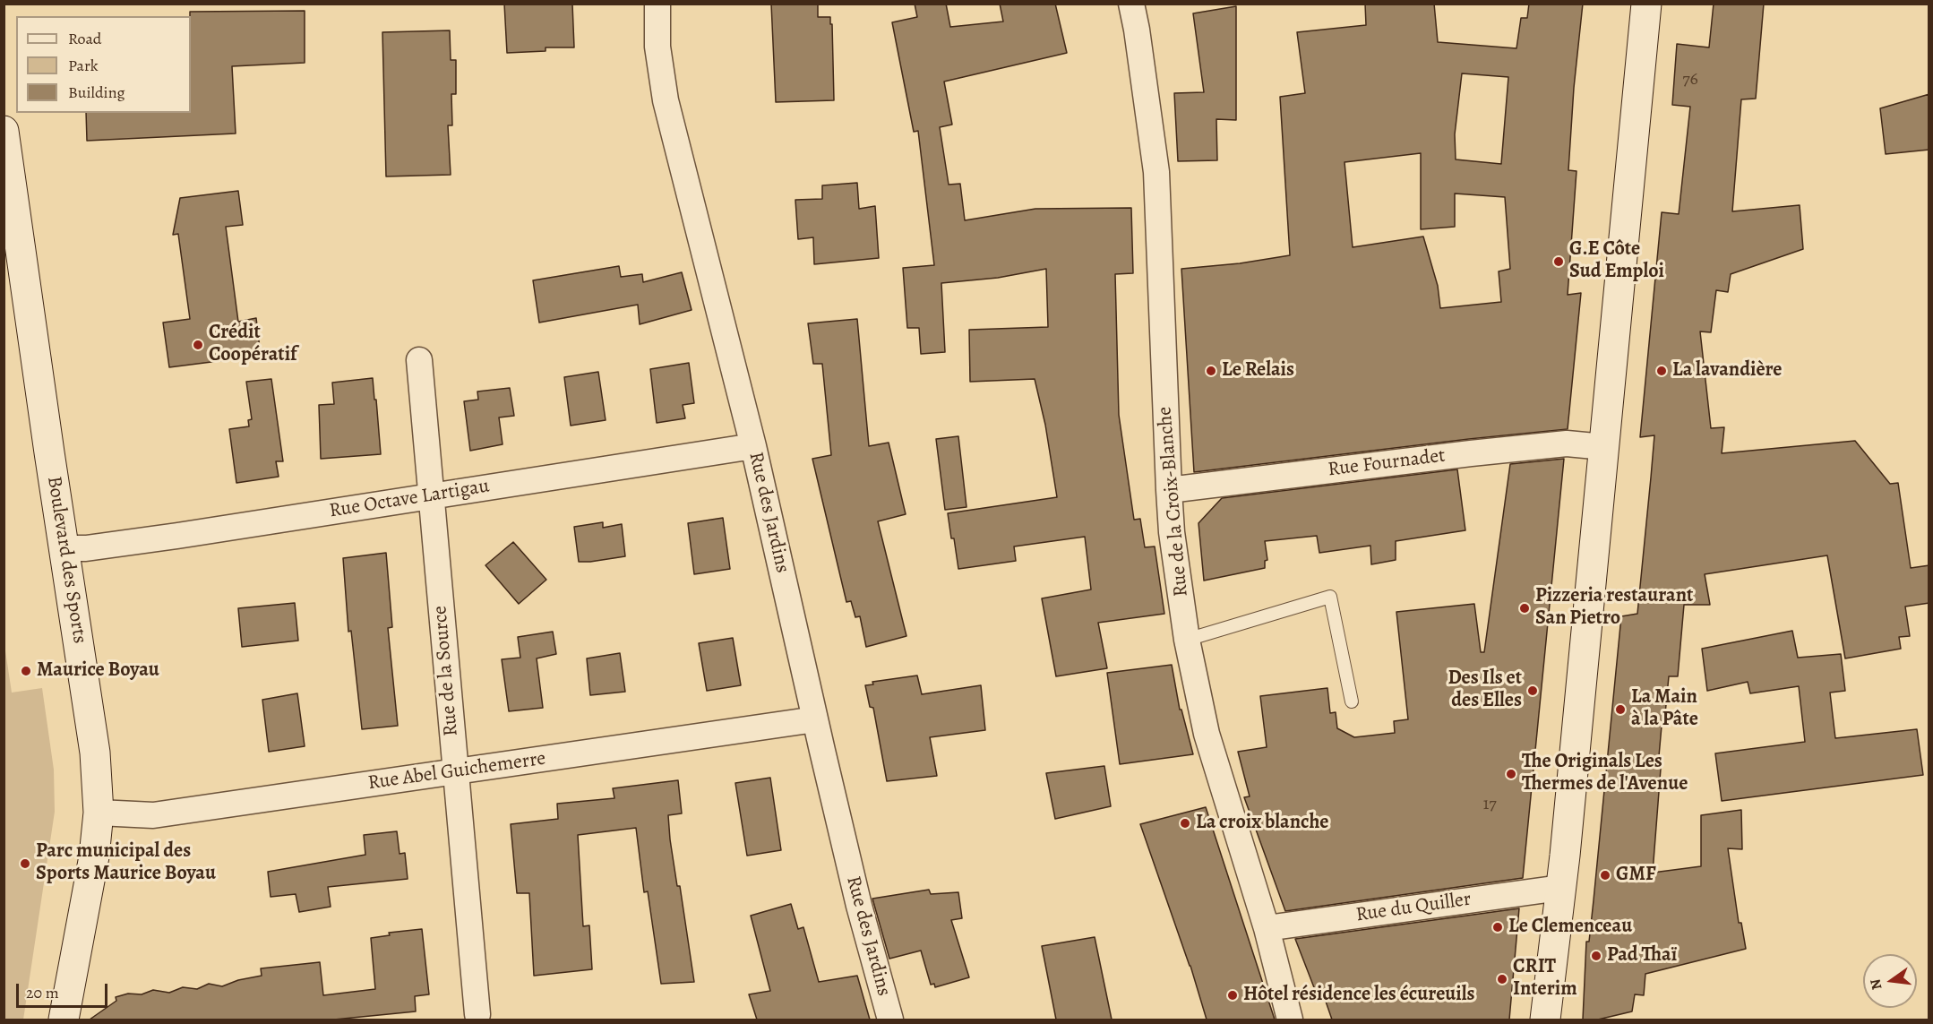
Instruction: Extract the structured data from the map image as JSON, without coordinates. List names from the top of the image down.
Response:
{
  "streets": {
    "main road": ["Boulevard des Sports"],
    "street": [
      "Rue Fournadet",
      "Rue Octave Lartigau",
      "Rue de la Croix-Blanche",
      "Rue des Jardins",
      "Rue de la Source",
      "Rue Abel Guichemerre",
      "Rue du Quiller"
    ]
  },
  "crossings": [
    ["Rue Fournadet", "Rue de la Croix-Blanche"],
    ["Rue Octave Lartigau", "Rue des Jardins"],
    ["Rue Octave Lartigau", "Boulevard des Sports"],
    ["Rue Octave Lartigau", "Rue de la Source"],
    ["Rue de la Croix-Blanche", "Rue du Quiller"],
    ["Rue des Jardins", "Rue Abel Guichemerre"],
    ["Boulevard des Sports", "Rue Abel Guichemerre"],
    ["Rue de la Source", "Rue Abel Guichemerre"]
  ],
  "places": [
    "G.E Côte Sud Emploi",
    "Crédit Coopératif",
    "Le Relais",
    "La lavandière",
    "Pizzeria restaurant San Pietro",
    "Maurice Boyau",
    "Des Ils et des Elles",
    "La Main à la Pâte",
    "The Originals Les Thermes de l'Avenue",
    "La croix blanche",
    "Parc municipal des Sports Maurice Boyau",
    "GMF",
    "Le Clemenceau",
    "Pad Thaï",
    "CRIT Interim",
    "Hôtel résidence les écureuils"
  ],
  "house_numbers": ["76", "17"],
  "legend": ["Road", "Park", "Building"],
  "scale_bar": "20 m",
  "north": "left"
}
